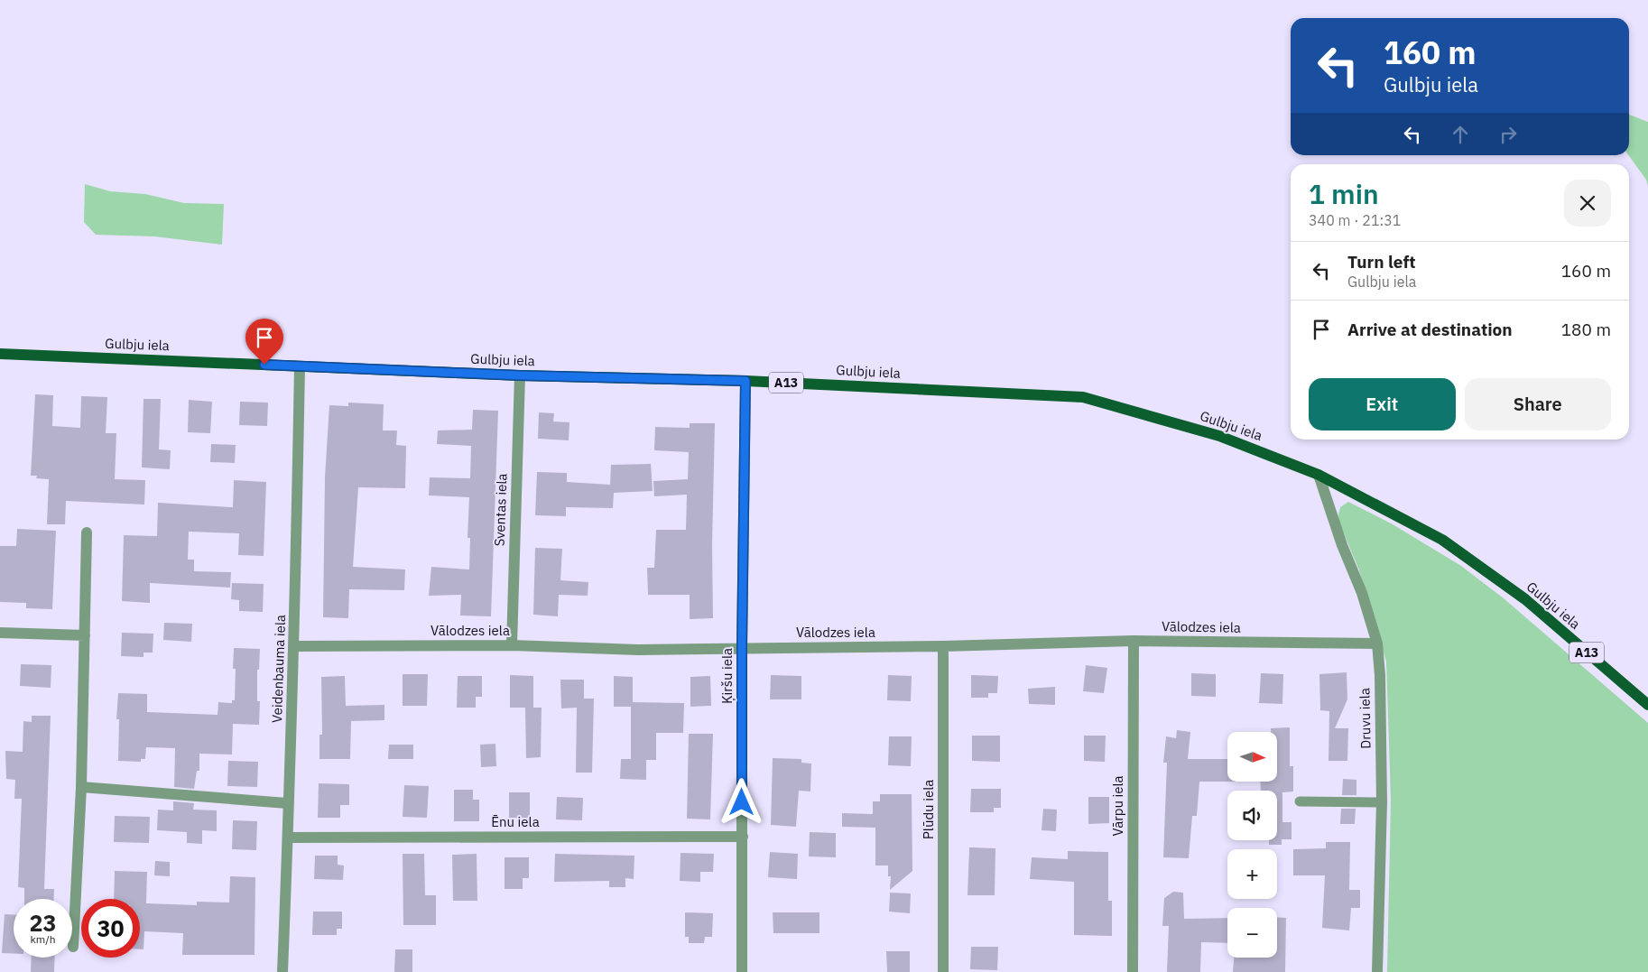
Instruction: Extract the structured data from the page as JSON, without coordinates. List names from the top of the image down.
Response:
{
  "streets": {
    "main road": ["Gulbju iela", "A13"],
    "street": [
      "Sventas iela",
      "Vālodzes iela",
      "Veidenbauma iela",
      "Ķiršu iela",
      "Druvu iela",
      "Vārpu iela",
      "Plūdu iela",
      "Ēnu iela"
    ]
  },
  "crossings": [
    ["Gulbju iela", "Sventas iela"],
    ["Gulbju iela", "Veidenbauma iela"],
    ["Gulbju iela", "Ķiršu iela"],
    ["Gulbju iela", "Druvu iela"],
    ["Sventas iela", "Vālodzes iela"],
    ["Vālodzes iela", "Veidenbauma iela"],
    ["Vālodzes iela", "Ķiršu iela"],
    ["Vālodzes iela", "Druvu iela"],
    ["Vālodzes iela", "Vārpu iela"],
    ["Vālodzes iela", "Plūdu iela"],
    ["Veidenbauma iela", "Ēnu iela"],
    ["Ķiršu iela", "Ēnu iela"]
  ],
  "north": "right",
  "page": {
    "turn": ["160 m", "Gulbju iela"],
    "heading": ["1 min", "340 m · 21:31"],
    "list": [
      {
        "name": "Turn left",
        "note": "Gulbju iela",
        "value": "160 m"
      },
      {
        "name": "Arrive at destination",
        "value": "180 m"
      }
    ],
    "buttons": ["Exit", "Share"],
    "map_buttons": ["+", "−"],
    "speed": "23 km/h",
    "limit": "30"
  }
}
